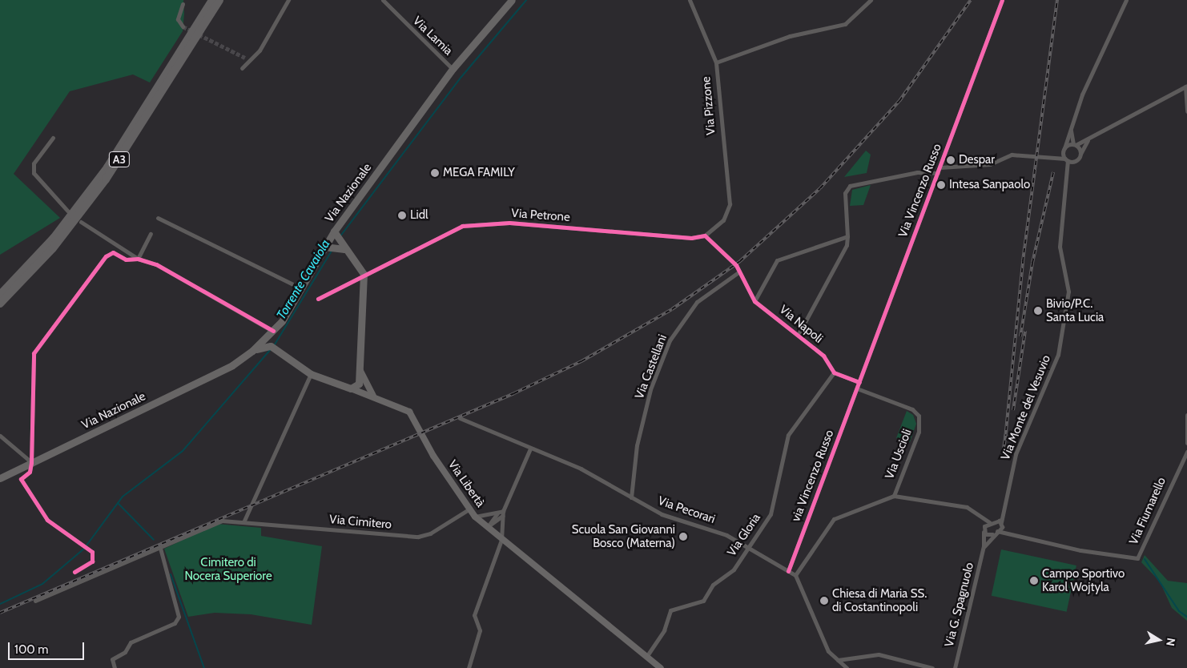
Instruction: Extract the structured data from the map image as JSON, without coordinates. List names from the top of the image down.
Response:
{
  "streets": {
    "highway": ["A3"],
    "main road": ["Via Nazionale", "Via Libertà"],
    "street": [
      "Via Lamia",
      "Via Pizzone",
      "Via Vincenzo Russo",
      "Via Petrone",
      "Via Napoli",
      "Via Castellani",
      "Via Monte del Vesuvio",
      "Via Uscioli",
      "via Vincenzo Russo",
      "Via Pecorari",
      "Via Fiumarello",
      "Via Cimitero",
      "Via Gloria",
      "Via G. Spagnuolo"
    ]
  },
  "crossings": [
    ["Via Lamia", "Via Nazionale"],
    ["Via Pizzone", "Via Petrone"],
    ["Via Vincenzo Russo", "Via Uscioli"],
    ["Via Vincenzo Russo", "via Vincenzo Russo"],
    ["Via Napoli", "Via Castellani"],
    ["Via Napoli", "Via Gloria"],
    ["Via Castellani", "Via Pecorari"],
    ["Via Uscioli", "via Vincenzo Russo"],
    ["Via Uscioli", "Via Pecorari"],
    ["via Vincenzo Russo", "Via Pecorari"],
    ["Via Libertà", "Via Cimitero"],
    ["Via Libertà", "Via Gloria"],
    ["Via Pecorari", "Via Gloria"]
  ],
  "water": ["Torrente Cavaiola"],
  "parks": ["Cimitero di Nocera Superiore"],
  "places": [
    "Despar",
    "MEGA FAMILY",
    "Intesa Sanpaolo",
    "Lidl",
    "Bivio/P.C. Santa Lucia",
    "Scuola San Giovanni Bosco (Materna)",
    "Campo Sportivo Karol Wojtyla",
    "Chiesa di Maria SS. di Costantinopoli"
  ],
  "scale_bar": "100 m",
  "north": "right"
}
